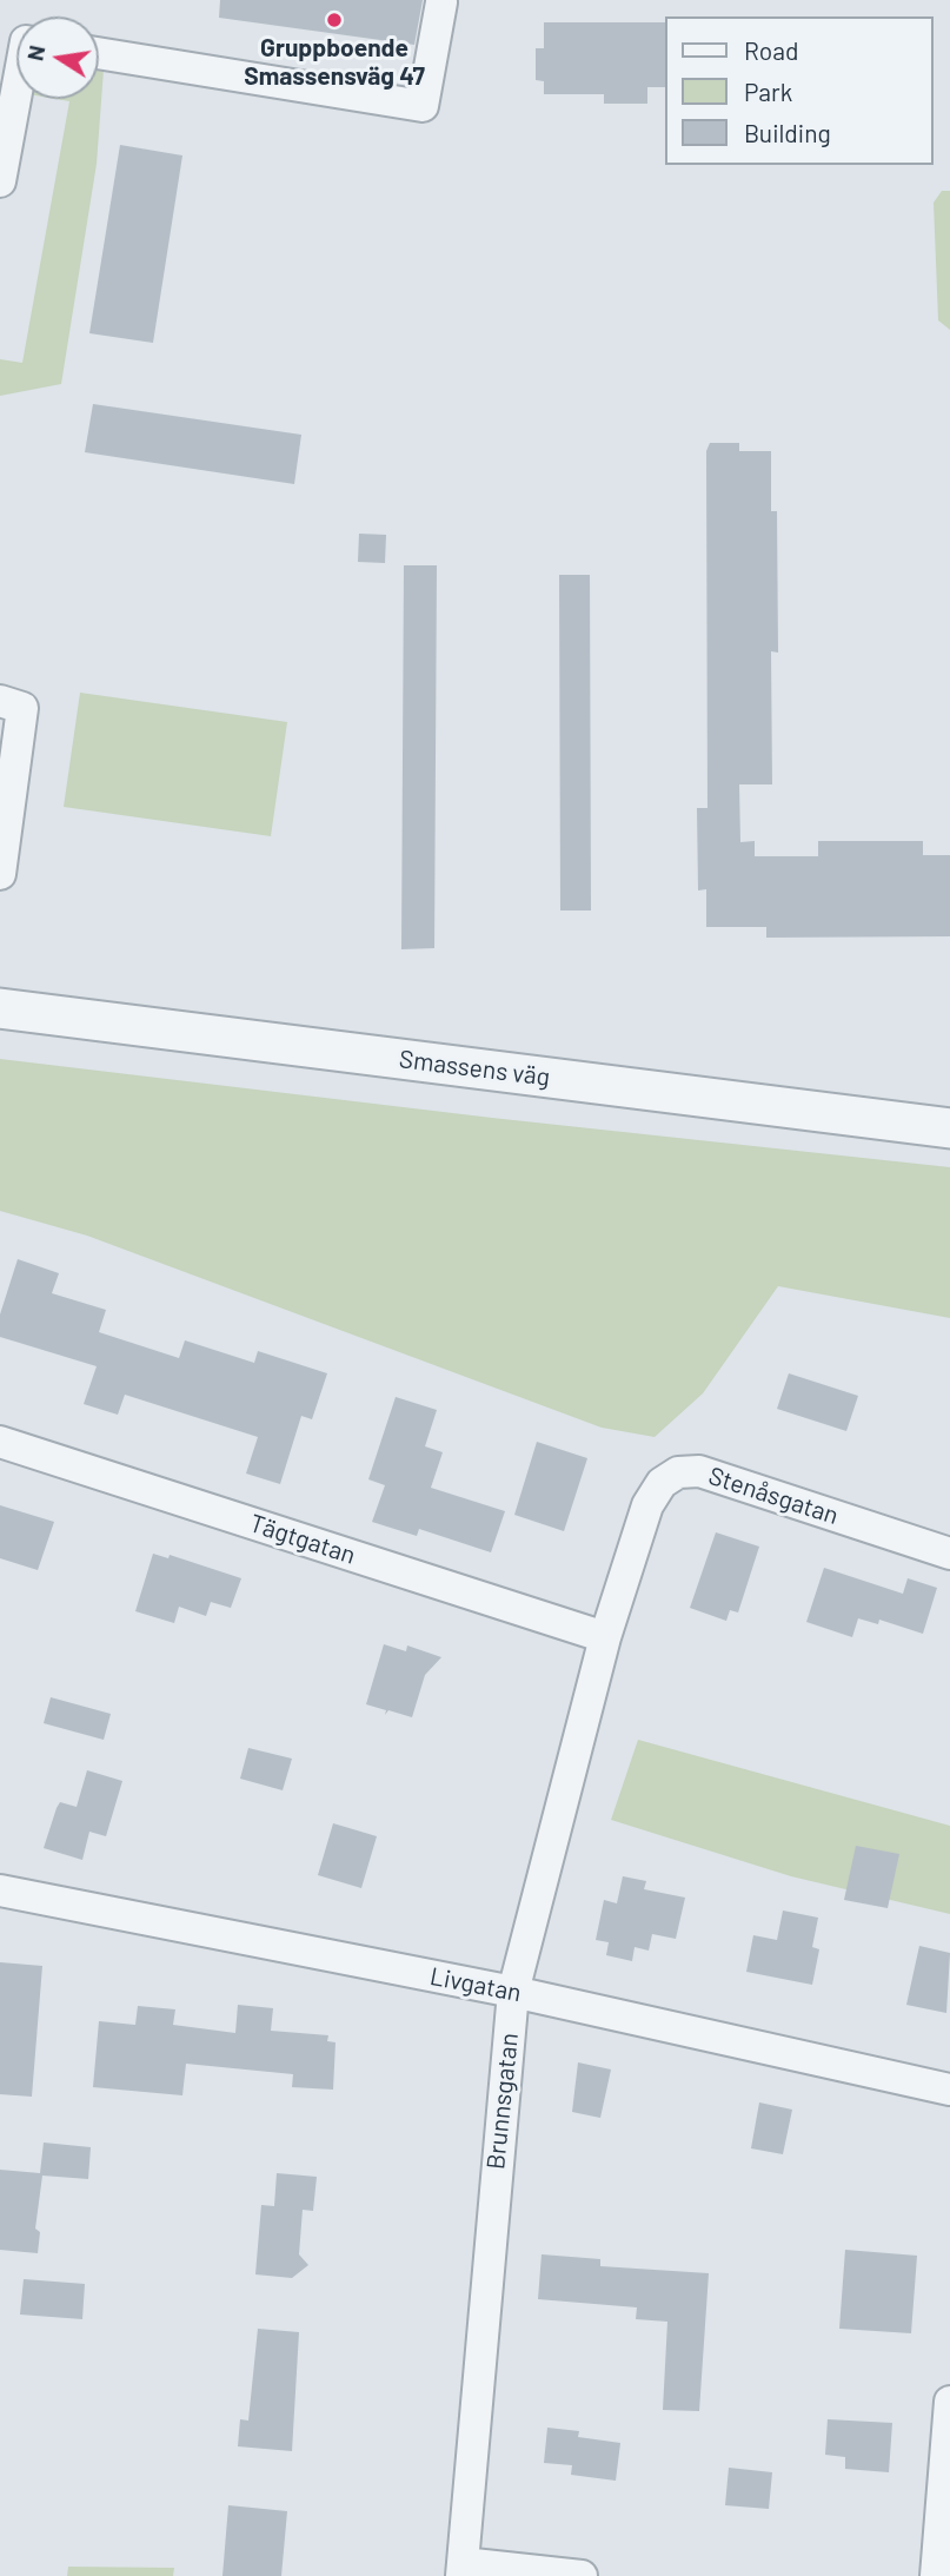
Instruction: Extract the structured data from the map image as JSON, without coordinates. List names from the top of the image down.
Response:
{
  "streets": {
    "street": [
      "Smassens väg",
      "Stenåsgatan",
      "Tägtgatan",
      "Livgatan",
      "Brunnsgatan"
    ]
  },
  "crossings": [
    ["Stenåsgatan", "Tägtgatan"],
    ["Stenåsgatan", "Brunnsgatan"],
    ["Tägtgatan", "Brunnsgatan"],
    ["Livgatan", "Brunnsgatan"]
  ],
  "places": ["Gruppboende Smassensväg 47"],
  "legend": ["Road", "Park", "Building"],
  "north": "left"
}
